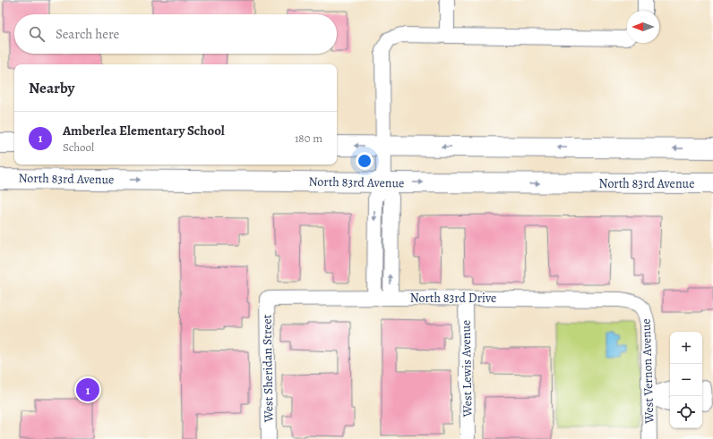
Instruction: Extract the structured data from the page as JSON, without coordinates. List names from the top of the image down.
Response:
{
  "streets": {
    "main road": ["North 83rd Avenue"],
    "street": [
      "North 83rd Drive",
      "West Sheridan Street",
      "West Lewis Avenue",
      "West Vernon Avenue"
    ]
  },
  "crossings": [
    ["North 83rd Drive", "West Sheridan Street"],
    ["North 83rd Drive", "West Lewis Avenue"],
    ["North 83rd Drive", "West Vernon Avenue"]
  ],
  "north": "left",
  "page": {
    "search": "Search here",
    "heading": "Nearby",
    "list": [
      {
        "mark": "1",
        "name": "Amberlea Elementary School",
        "note": "School",
        "value": "180 m"
      }
    ],
    "map_buttons": ["+", "−"],
    "pins": "1"
  }
}
